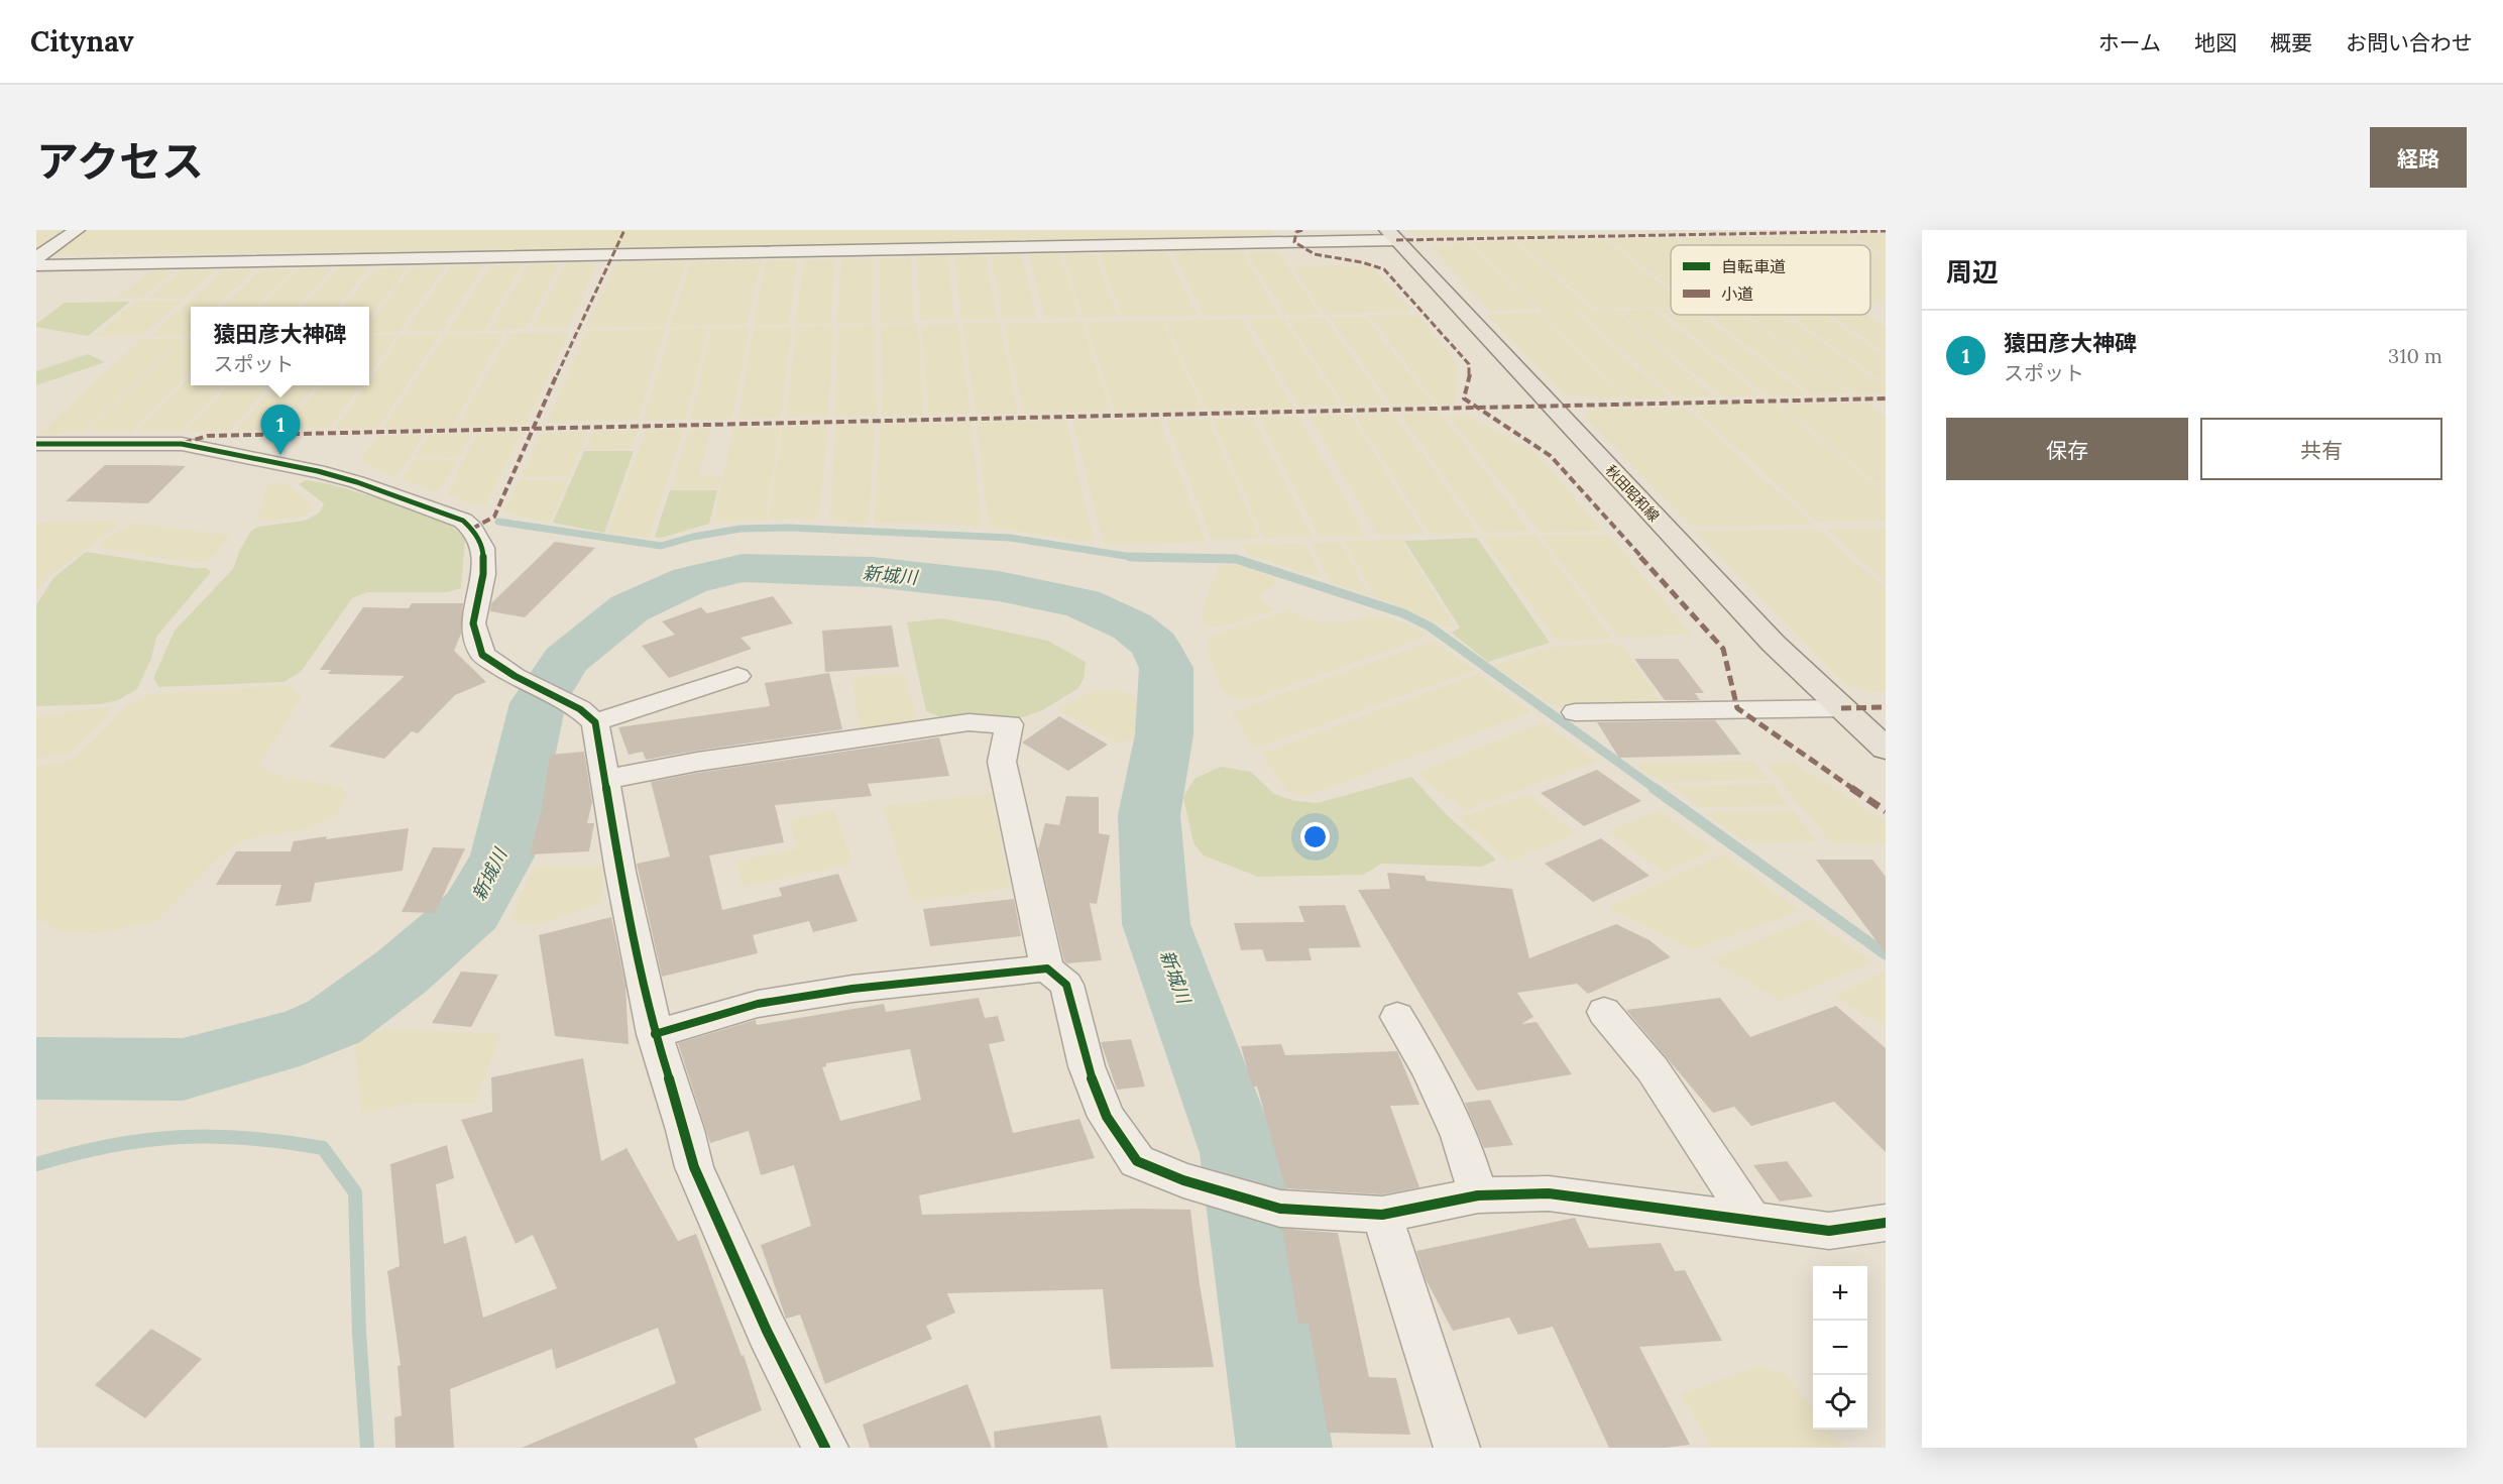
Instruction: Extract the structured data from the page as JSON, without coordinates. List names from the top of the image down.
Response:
{
  "streets": {
    "main road": ["秋田昭和線"]
  },
  "water": ["新城川"],
  "legend": ["自転車道", "小道"],
  "page": {
    "header": "Citynav",
    "nav": [
      "ホーム",
      "地図",
      "概要",
      "お問い合わせ"
    ],
    "title": "アクセス",
    "buttons": [
      "経路",
      ["保存", "共有"]
    ],
    "heading": "周辺",
    "popup": ["猿田彦大神碑", "スポット"],
    "list": [
      {
        "mark": "1",
        "name": "猿田彦大神碑",
        "note": "スポット",
        "value": "310 m"
      }
    ],
    "pins": "1",
    "map_buttons": ["+", "−"]
  }
}
